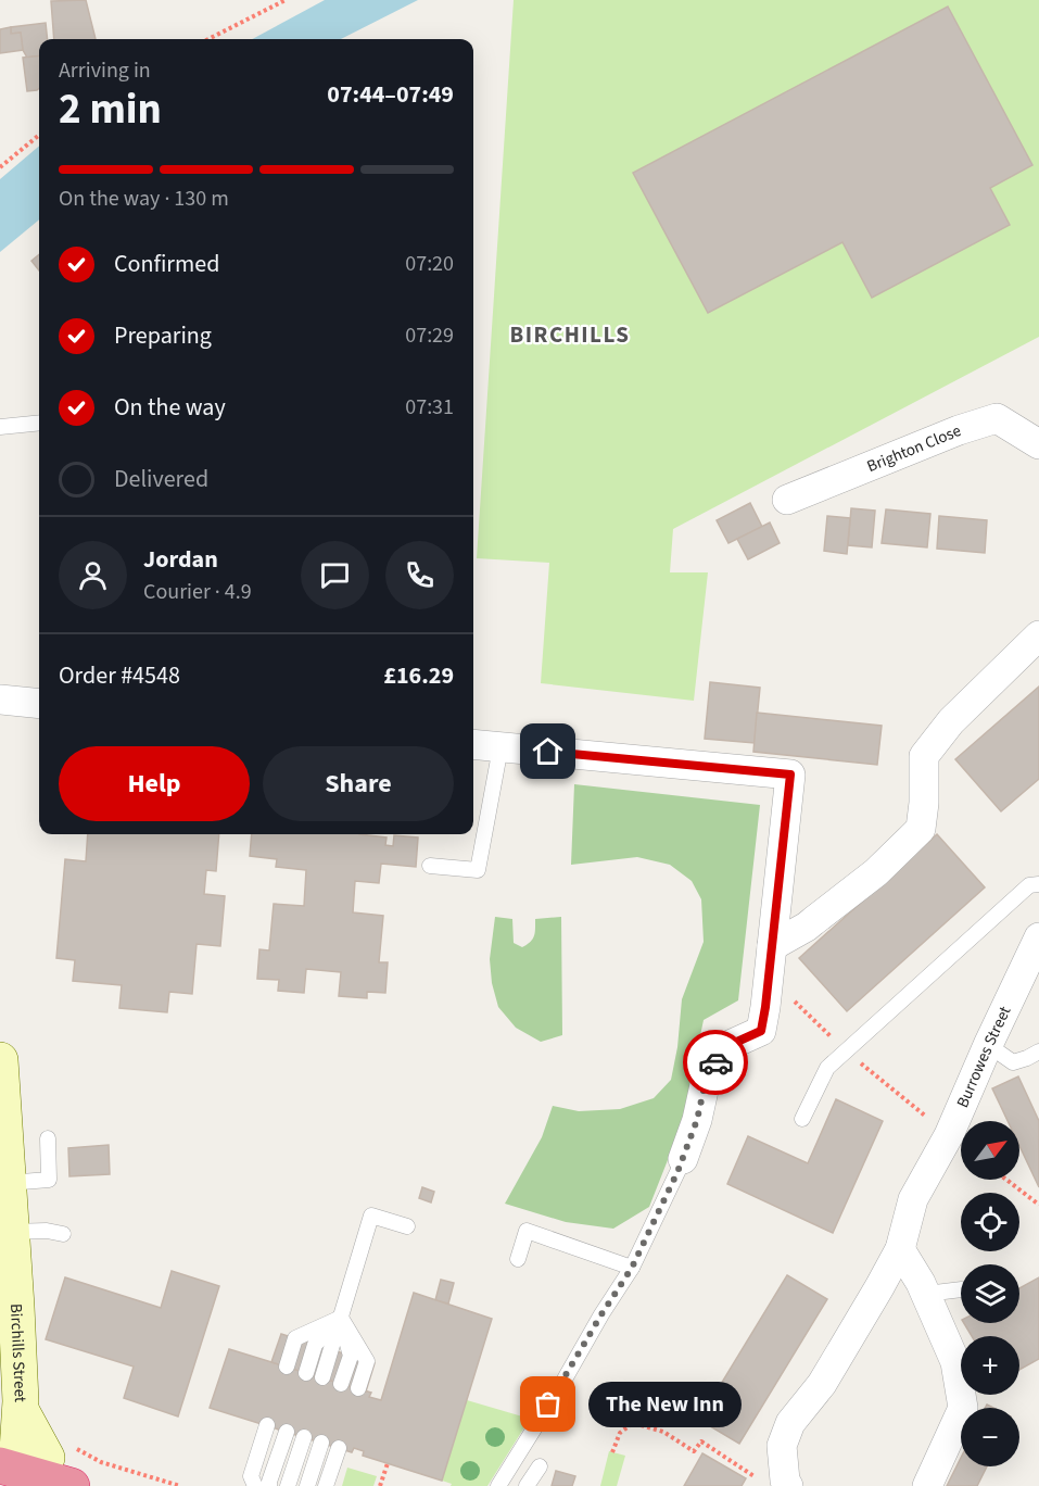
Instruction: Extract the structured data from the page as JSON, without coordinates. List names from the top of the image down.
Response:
{
  "streets": {
    "street": ["Brighton Close", "Burrowes Street", "Birchills Street"]
  },
  "districts": ["BIRCHILLS"],
  "places": ["The New Inn"],
  "north": "top right",
  "page": {
    "heading": ["2 min", "Arriving in", "07:44–07:49"],
    "panel": [
      "Jordan",
      "Courier · 4.9",
      "Order #4548",
      "£16.29"
    ],
    "bar": "On the way · 130 m",
    "list": [
      ["Confirmed", "07:20"],
      ["Preparing", "07:29"],
      ["On the way", "07:31"],
      "Delivered"
    ],
    "buttons": ["Help", "Share"],
    "map_buttons": ["+", "−"],
    "bubble": "The New Inn"
  }
}
